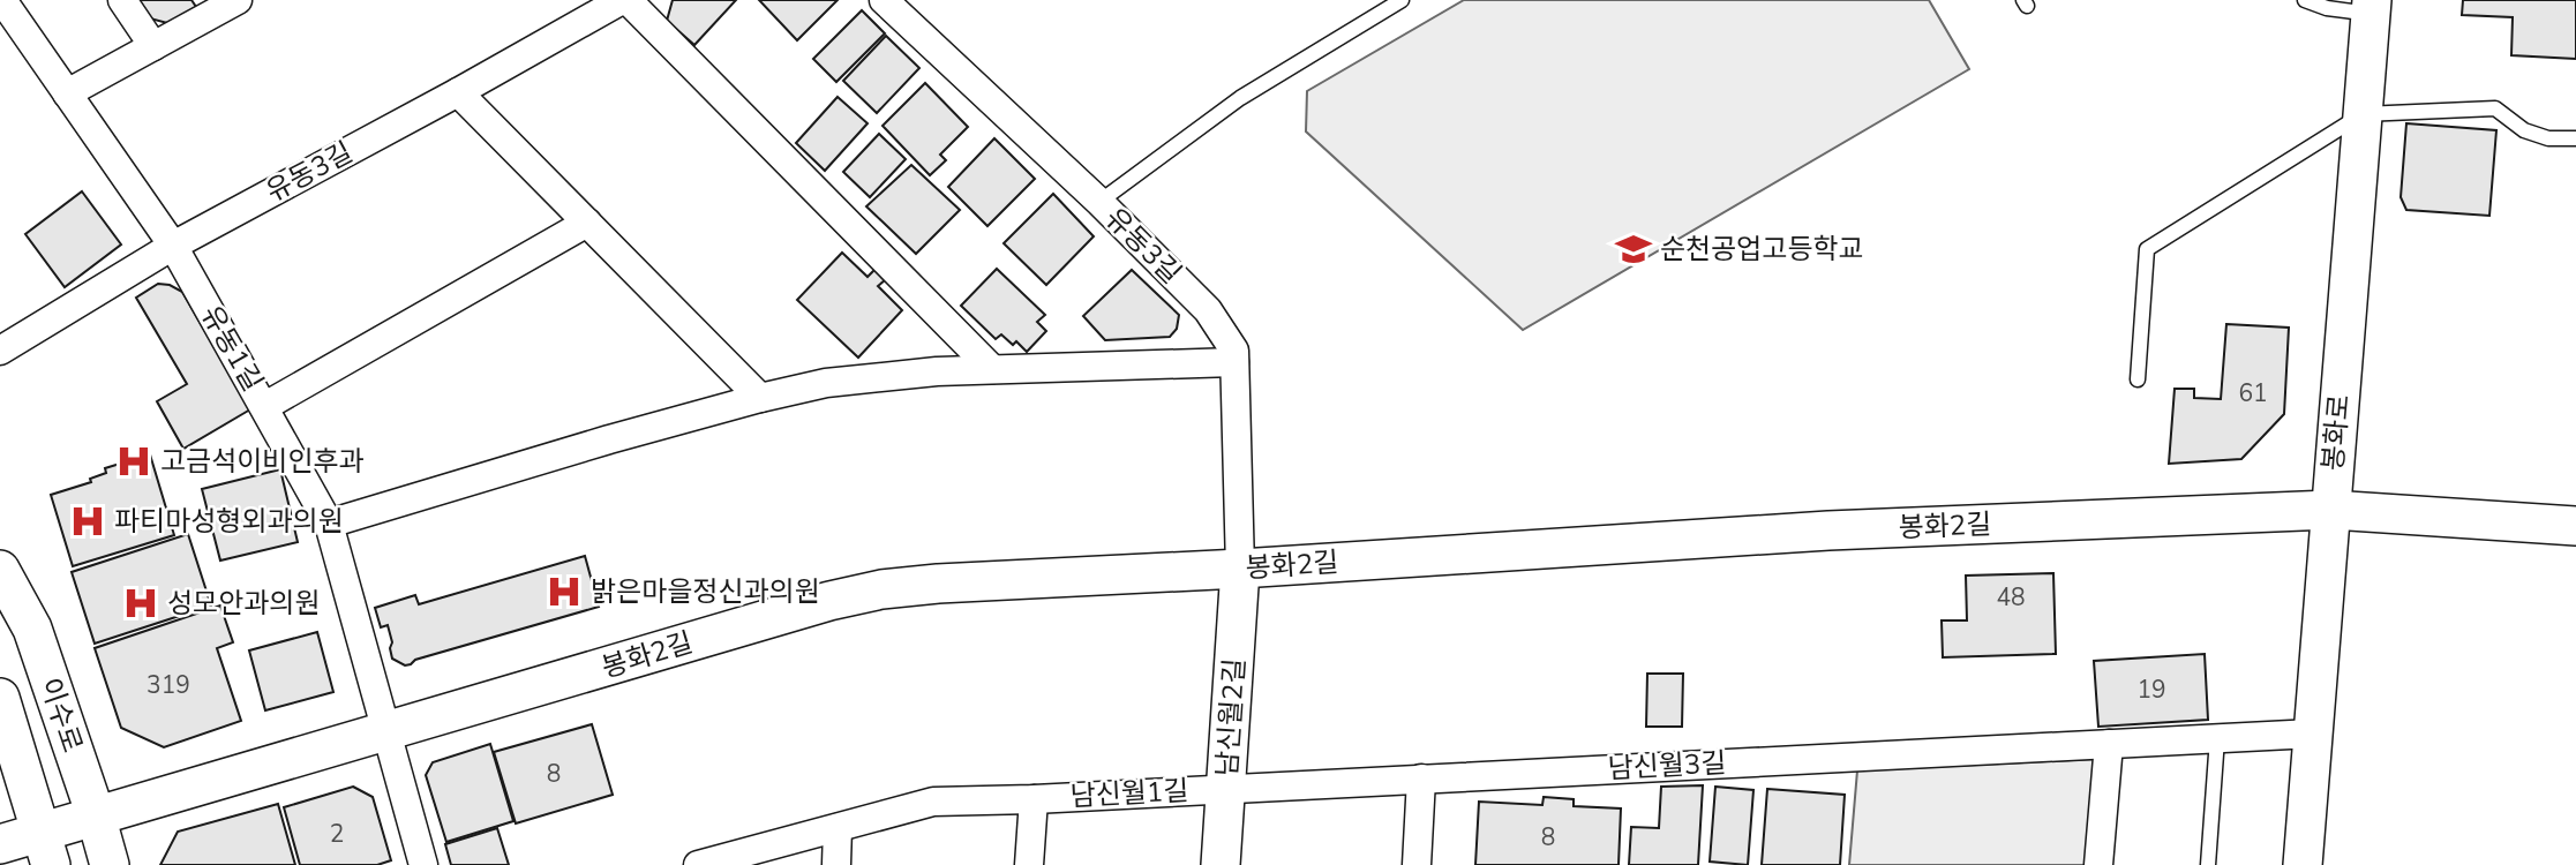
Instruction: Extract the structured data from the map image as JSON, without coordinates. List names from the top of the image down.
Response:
{
  "streets": {
    "street": [
      "유동3길",
      "유동1길",
      "봉화로",
      "봉화2길",
      "이수로",
      "남신월2길",
      "남신월3길",
      "남신월1길"
    ]
  },
  "crossings": [
    ["유동3길", "유동1길"],
    ["유동3길", "봉화2길"],
    ["유동3길", "남신월2길"],
    ["유동1길", "봉화2길"],
    ["봉화로", "봉화2길"],
    ["봉화로", "남신월3길"],
    ["봉화2길", "이수로"],
    ["봉화2길", "남신월2길"],
    ["남신월2길", "남신월3길"],
    ["남신월2길", "남신월1길"],
    ["남신월3길", "남신월1길"]
  ],
  "places": {
    "school or university": ["순천공업고등학교"],
    "hospital": [
      "고금석이비인후과",
      "파티마성형외과의원",
      "밝은마을정신과의원",
      "성모안과의원"
    ]
  },
  "house_numbers": [
    "61",
    "48",
    "319",
    "19",
    "8",
    "2",
    "8"
  ]
}
